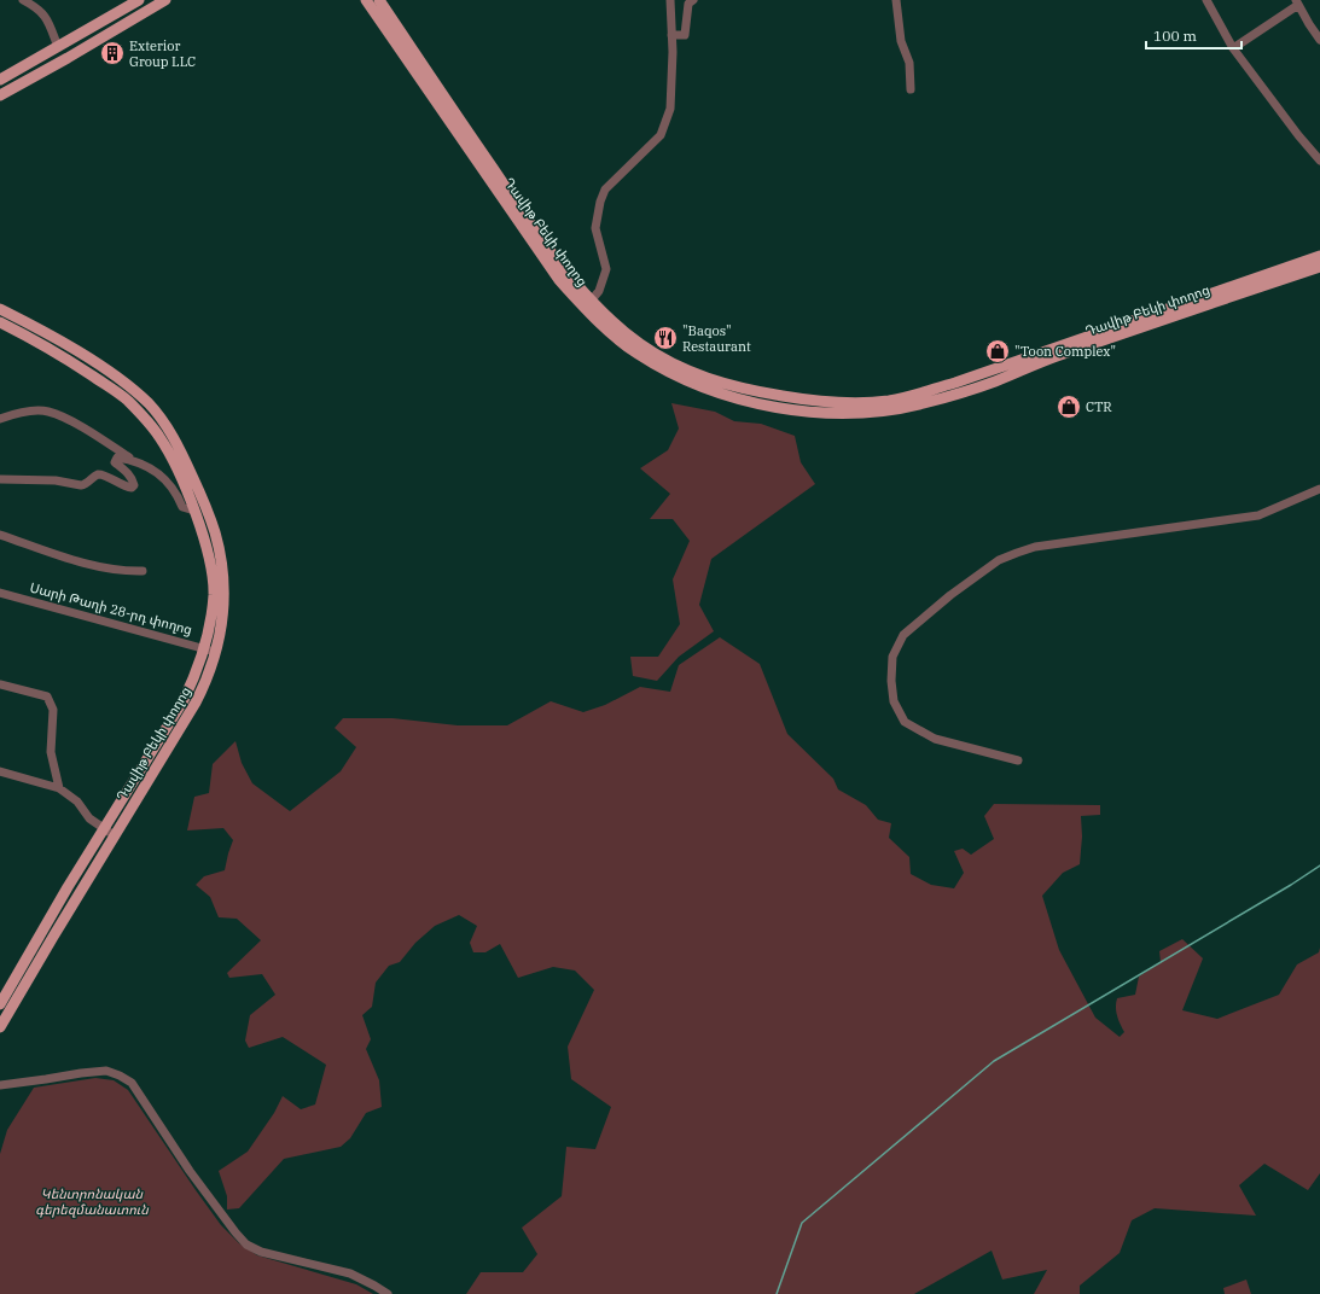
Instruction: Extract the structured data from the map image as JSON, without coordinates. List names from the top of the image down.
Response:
{
  "streets": {
    "main road": ["Դավիթ Բեկի փողոց"],
    "street": ["Սարի Թաղի 28-րդ փողոց"]
  },
  "crossings": [
    ["Դավիթ Բեկի փողոց", "Սարի Թաղի 28-րդ փողոց"]
  ],
  "parks": ["Կենտրոնական գերեզմանատուն"],
  "places": {
    "building": ["Exterior Group LLC"],
    "restaurant": ["\"Baqos\" Restaurant"],
    "shop": ["\"Toon Complex\"", "CTR"]
  },
  "scale_bar": "100 m"
}
